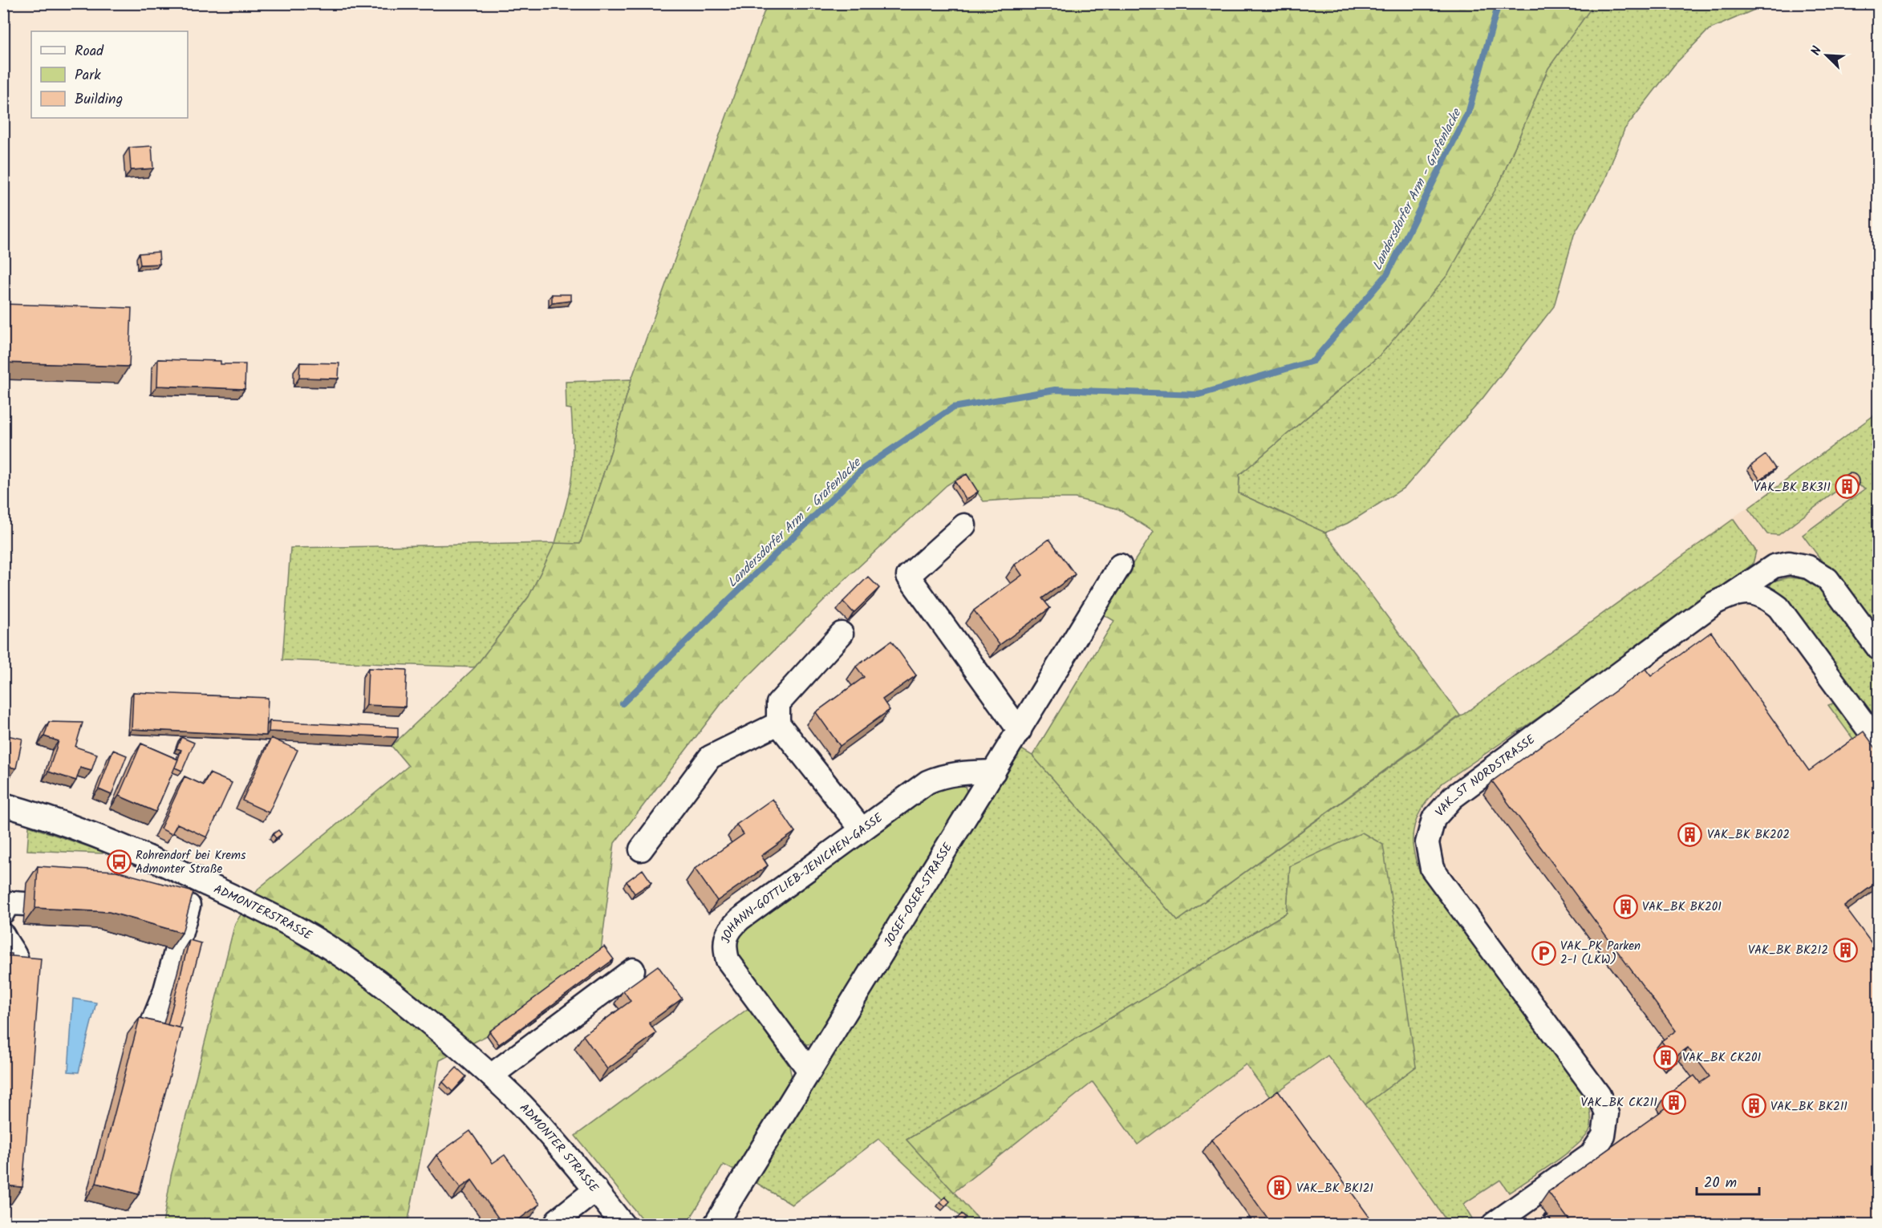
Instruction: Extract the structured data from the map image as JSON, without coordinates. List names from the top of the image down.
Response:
{
  "streets": {
    "street": [
      "VAK_ST NORDSTRASSE",
      "JOHANN-GOTTLIEB-JENICHEN-GASSE",
      "JOSEF-OSER-STRASSE",
      "ADMONTERSTRASSE",
      "ADMONTER STRASSE"
    ]
  },
  "crossings": [
    ["JOHANN-GOTTLIEB-JENICHEN-GASSE", "JOSEF-OSER-STRASSE"],
    ["ADMONTERSTRASSE", "ADMONTER STRASSE"]
  ],
  "water": ["Landersdorfer Arm - Grafenlacke"],
  "places": {
    "building": [
      "VAK_BK BK311",
      "VAK_BK BK202",
      "VAK_BK BK201",
      "VAK_BK BK212",
      "VAK_BK CK201",
      "VAK_BK CK211",
      "VAK_BK BK211",
      "VAK_BK BK121"
    ],
    "bus stop": ["Rohrendorf bei Krems Admonter Straße"],
    "parking": ["VAK_PK Parken 2-1 (LKW)"]
  },
  "legend": ["Road", "Park", "Building"],
  "scale_bar": "20 m",
  "north": "top left"
}
